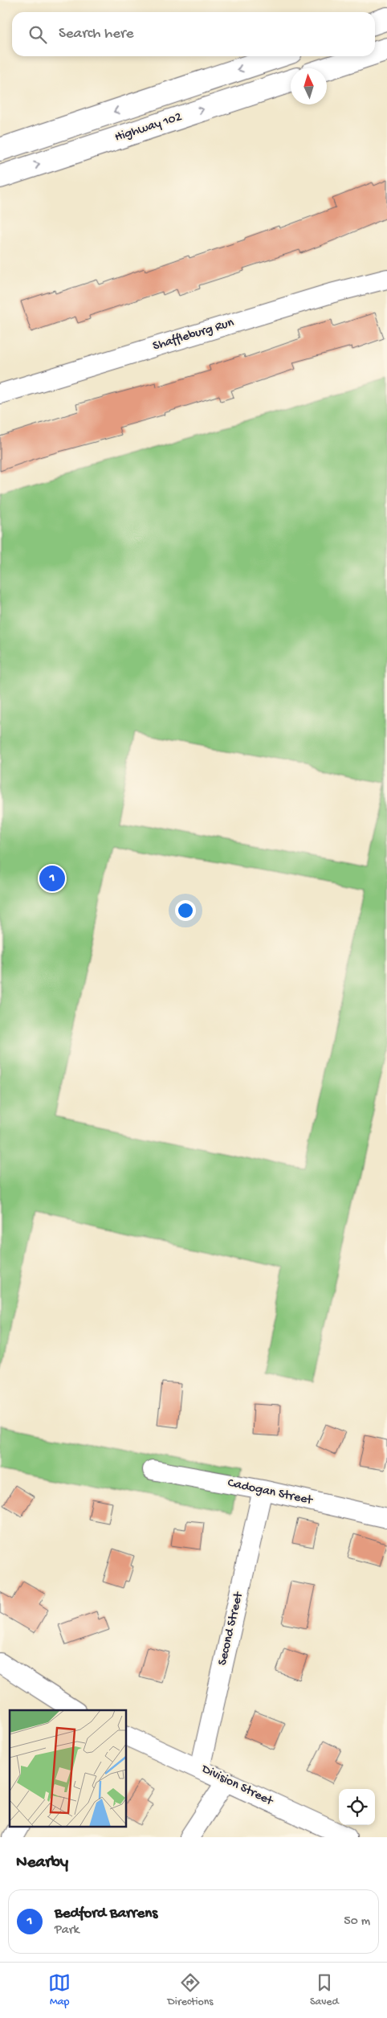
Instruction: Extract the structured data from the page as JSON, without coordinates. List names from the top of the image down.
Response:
{
  "streets": {
    "highway": ["Highway 102"],
    "street": [
      "Shaffleburg Run",
      "Cadogan Street",
      "Second Street",
      "Division Street"
    ]
  },
  "crossings": [
    ["Cadogan Street", "Second Street"],
    ["Second Street", "Division Street"]
  ],
  "north": "top",
  "page": {
    "search": "Search here",
    "pins": "1",
    "heading": "Nearby",
    "list": [
      {
        "mark": "1",
        "name": "Bedford Barrens",
        "note": "Park",
        "value": "50 m"
      }
    ],
    "nav": ["Map", "Directions", "Saved"]
  }
}
